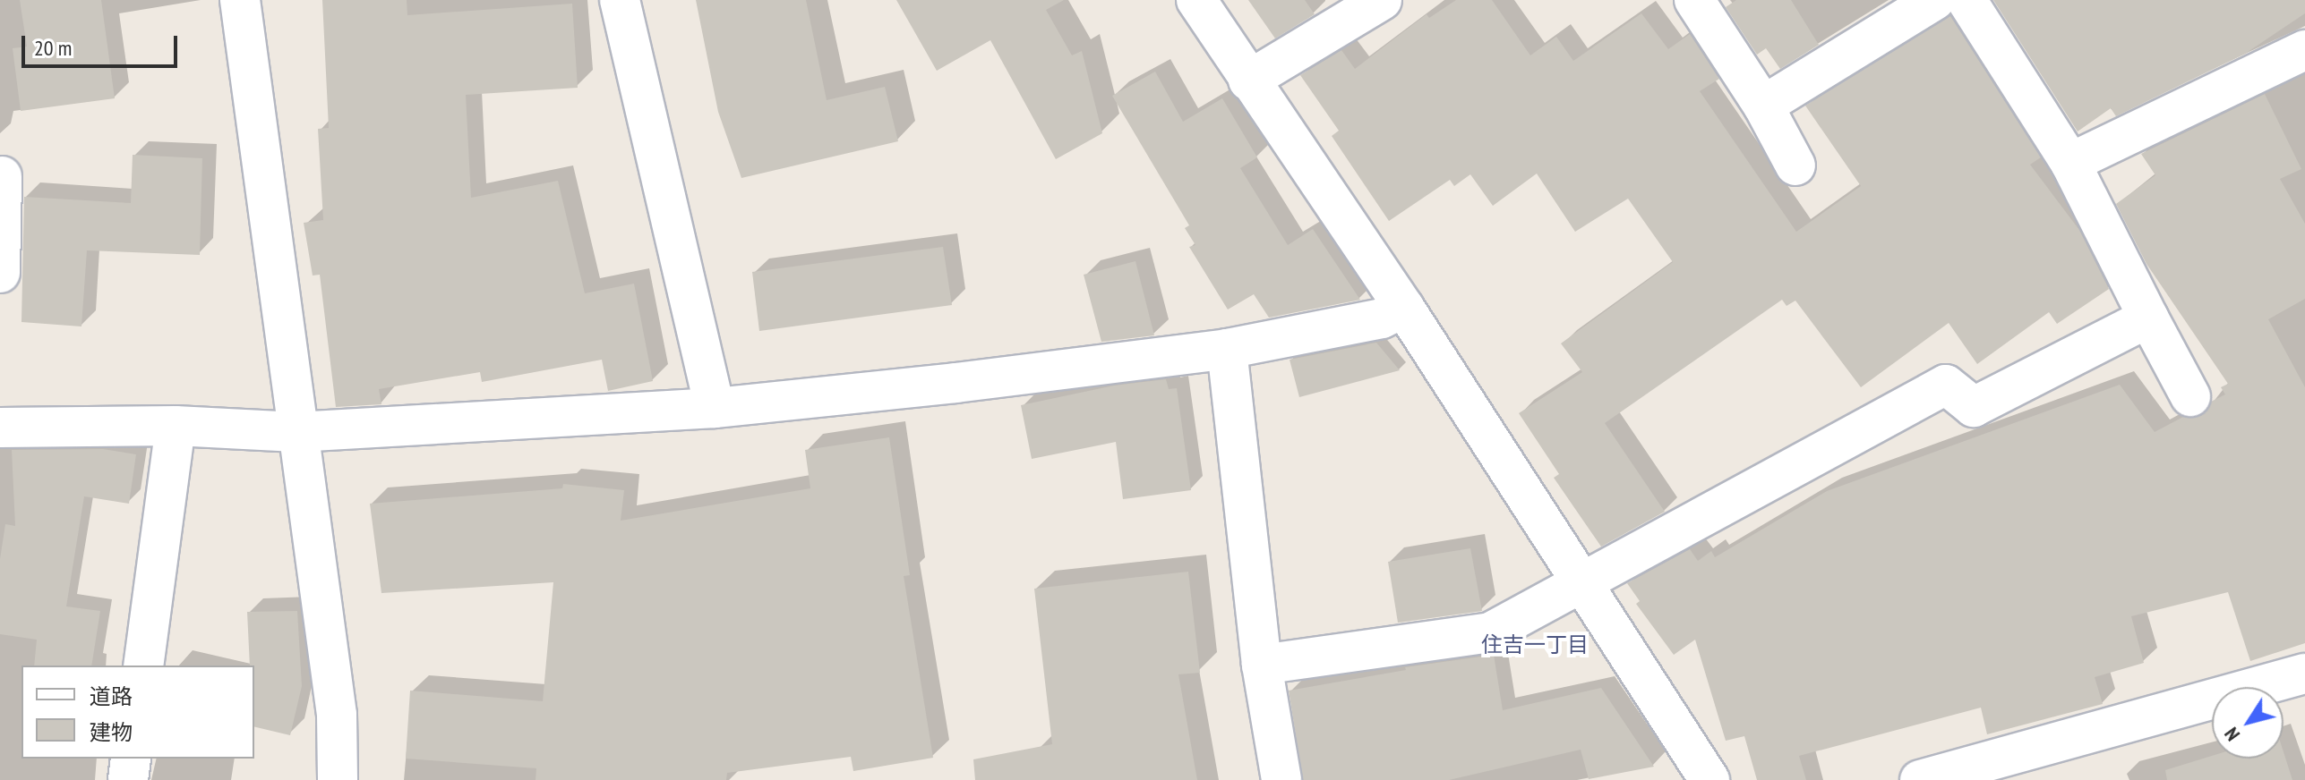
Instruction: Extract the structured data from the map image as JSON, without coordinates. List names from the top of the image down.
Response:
{
  "districts": ["住吉一丁目"],
  "legend": ["道路", "建物"],
  "scale_bar": "20 m",
  "north": "bottom left"
}
